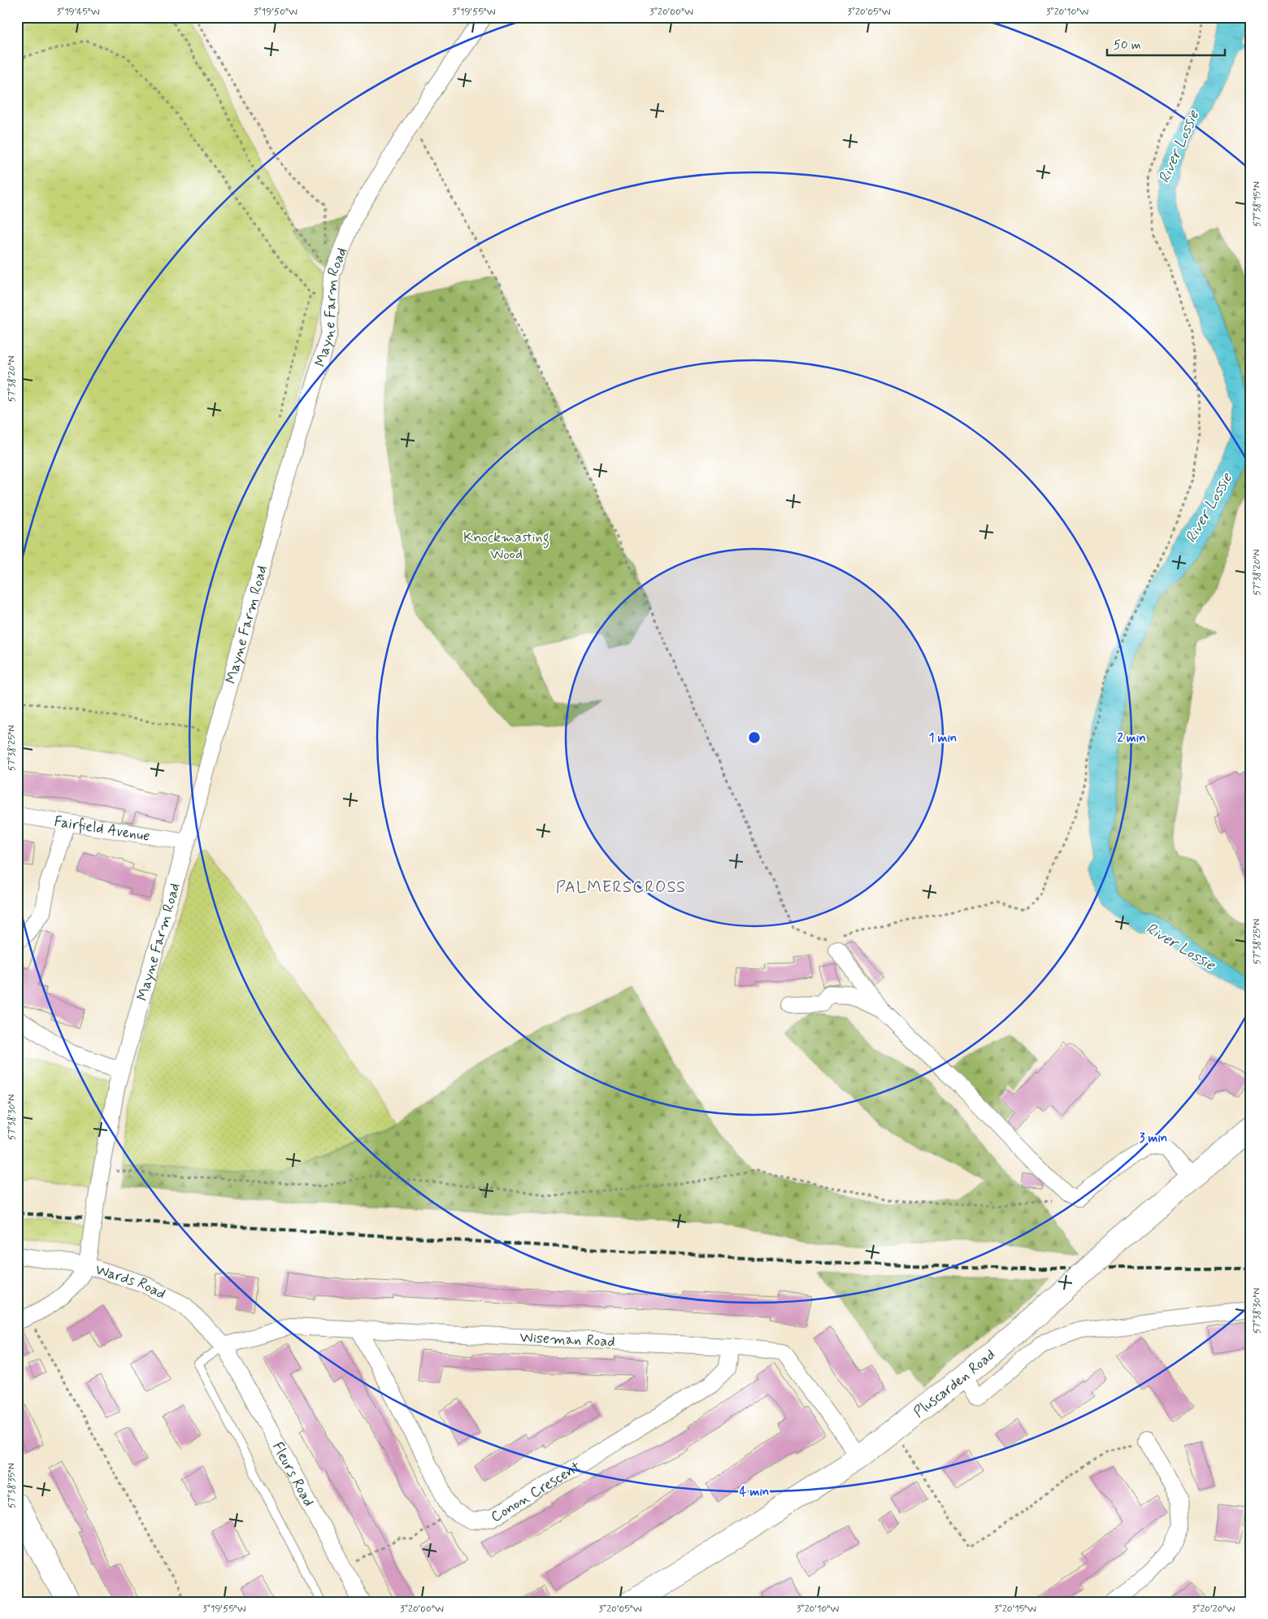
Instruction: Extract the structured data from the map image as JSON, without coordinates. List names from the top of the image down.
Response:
{
  "streets": {
    "main road": ["Pluscarden Road"],
    "street": [
      "Mayne Farm Road",
      "Fairfield Avenue",
      "Wards Road",
      "Wiseman Road",
      "Fleurs Road",
      "Conon Crescent"
    ]
  },
  "crossings": [
    ["Mayne Farm Road", "Fairfield Avenue"],
    ["Mayne Farm Road", "Wards Road"],
    ["Wards Road", "Wiseman Road"],
    ["Wards Road", "Fleurs Road"],
    ["Wiseman Road", "Pluscarden Road"],
    ["Wiseman Road", "Fleurs Road"],
    ["Wiseman Road", "Conon Crescent"]
  ],
  "districts": ["PALMERSCROSS"],
  "water": ["River Lossie"],
  "parks": ["Knockmasting Wood"],
  "scale_bar": "50 m",
  "coordinates": [
    "3°19'45\"W",
    "3°19'50\"W",
    "3°19'55\"W",
    "3°20'00\"W",
    "3°20'05\"W",
    "3°20'10\"W",
    "57°38'15\"N",
    "57°38'20\"N",
    "57°38'25\"N",
    "57°38'30\"N",
    "57°38'35\"N",
    "3°20'15\"W",
    "3°20'20\"W"
  ],
  "rings": [
    "1 min",
    "2 min",
    "3 min",
    "4 min"
  ]
}
